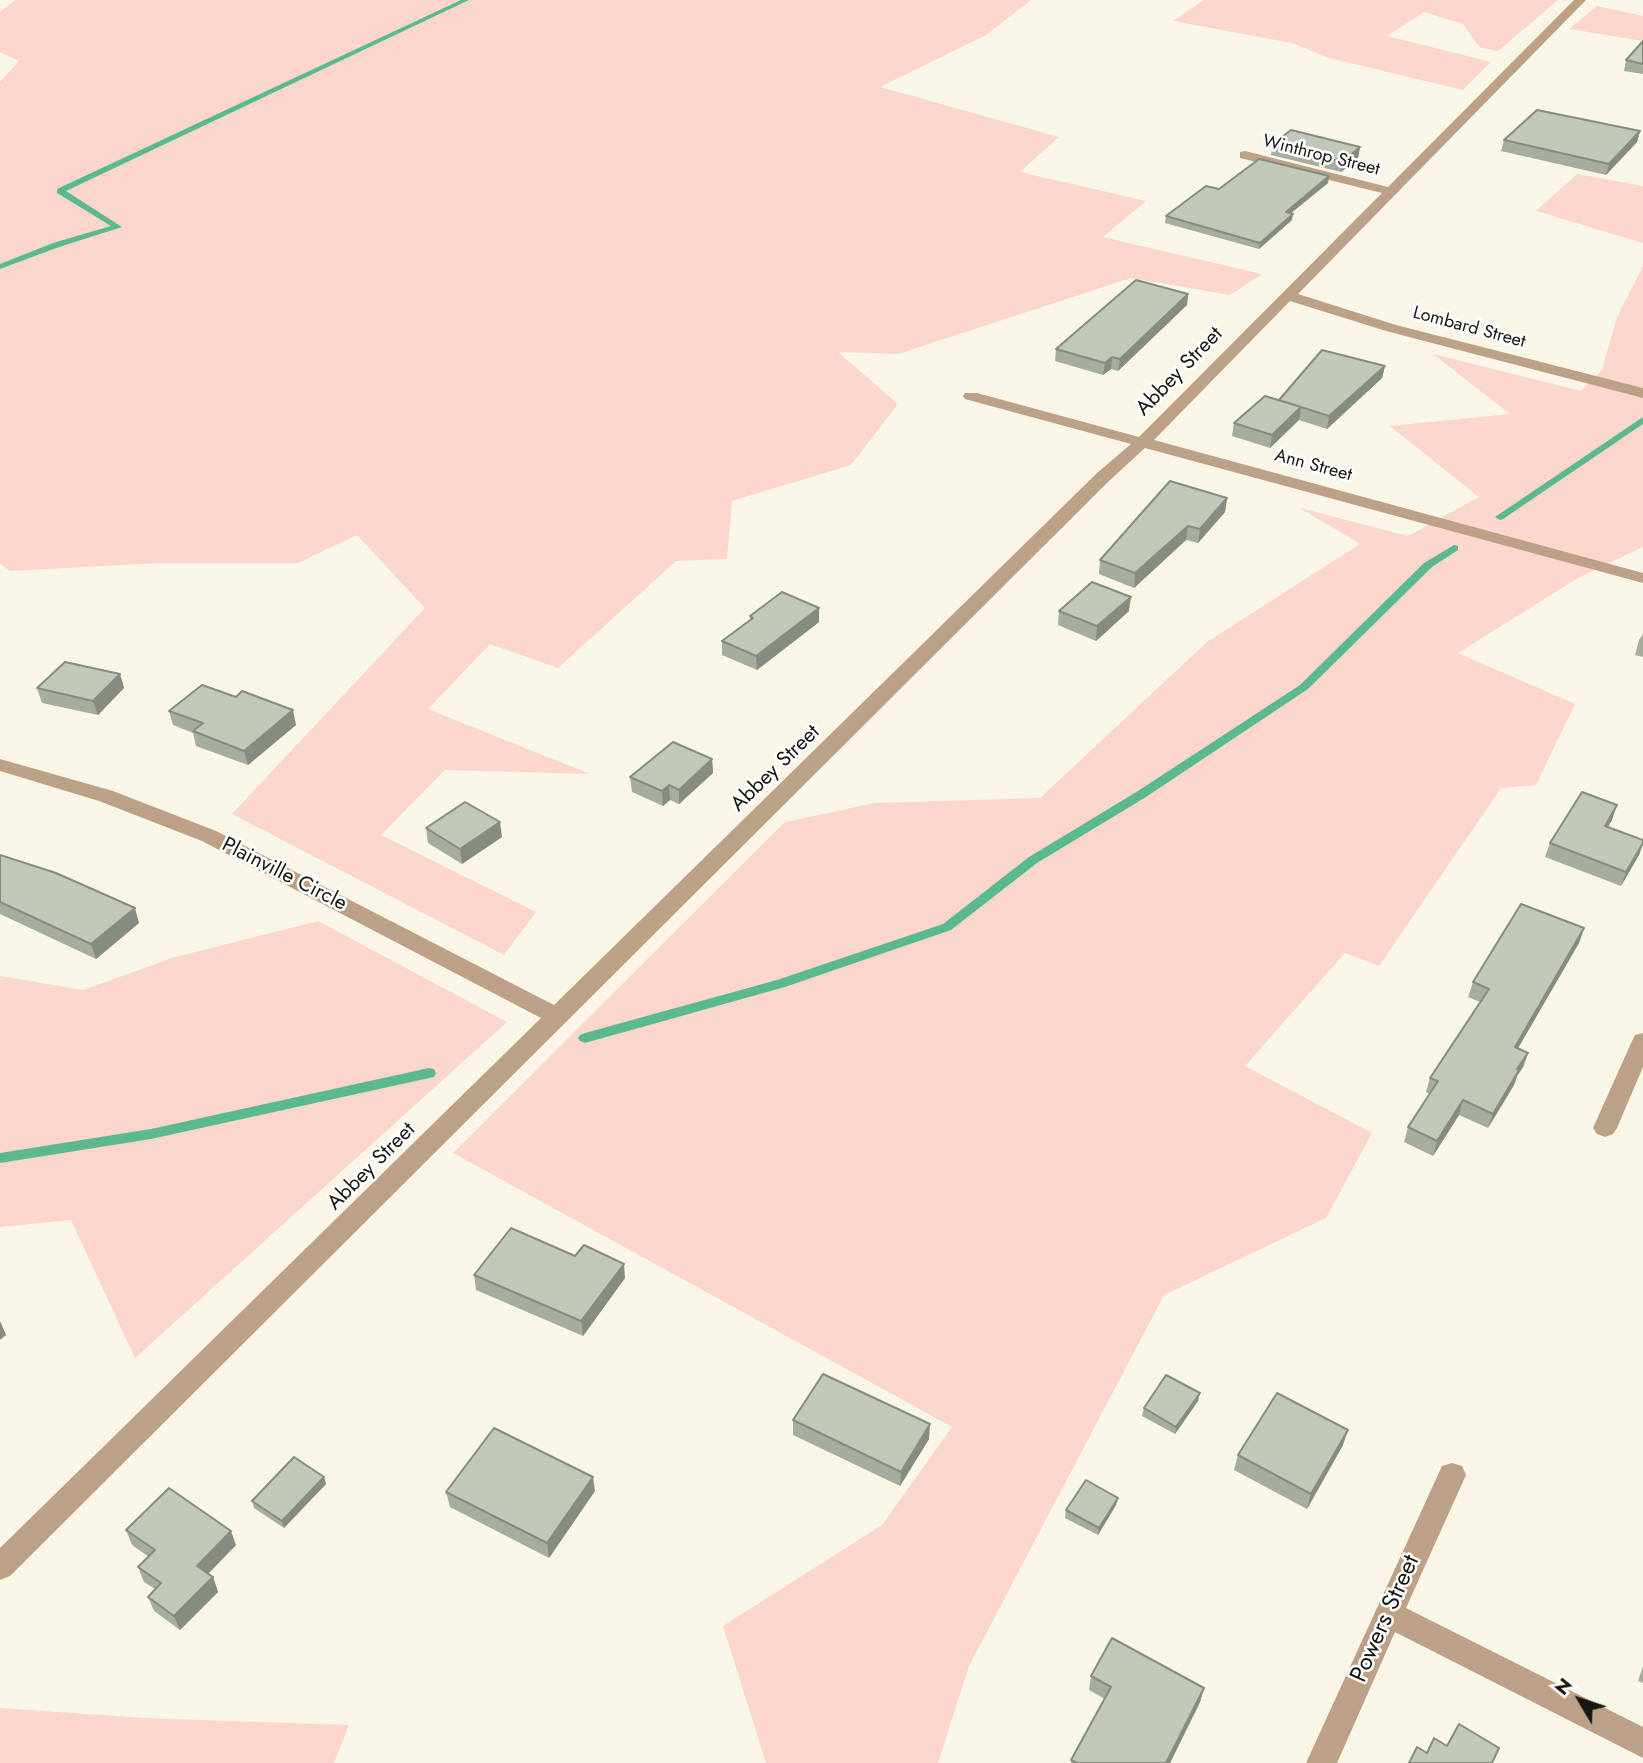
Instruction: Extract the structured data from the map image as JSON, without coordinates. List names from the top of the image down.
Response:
{
  "streets": {
    "street": [
      "Winthrop Street",
      "Lombard Street",
      "Abbey Street",
      "Ann Street",
      "Plainville Circle",
      "Powers Street"
    ]
  },
  "crossings": [
    ["Winthrop Street", "Abbey Street"],
    ["Lombard Street", "Abbey Street"],
    ["Abbey Street", "Ann Street"],
    ["Abbey Street", "Plainville Circle"]
  ],
  "north": "top left"
}
